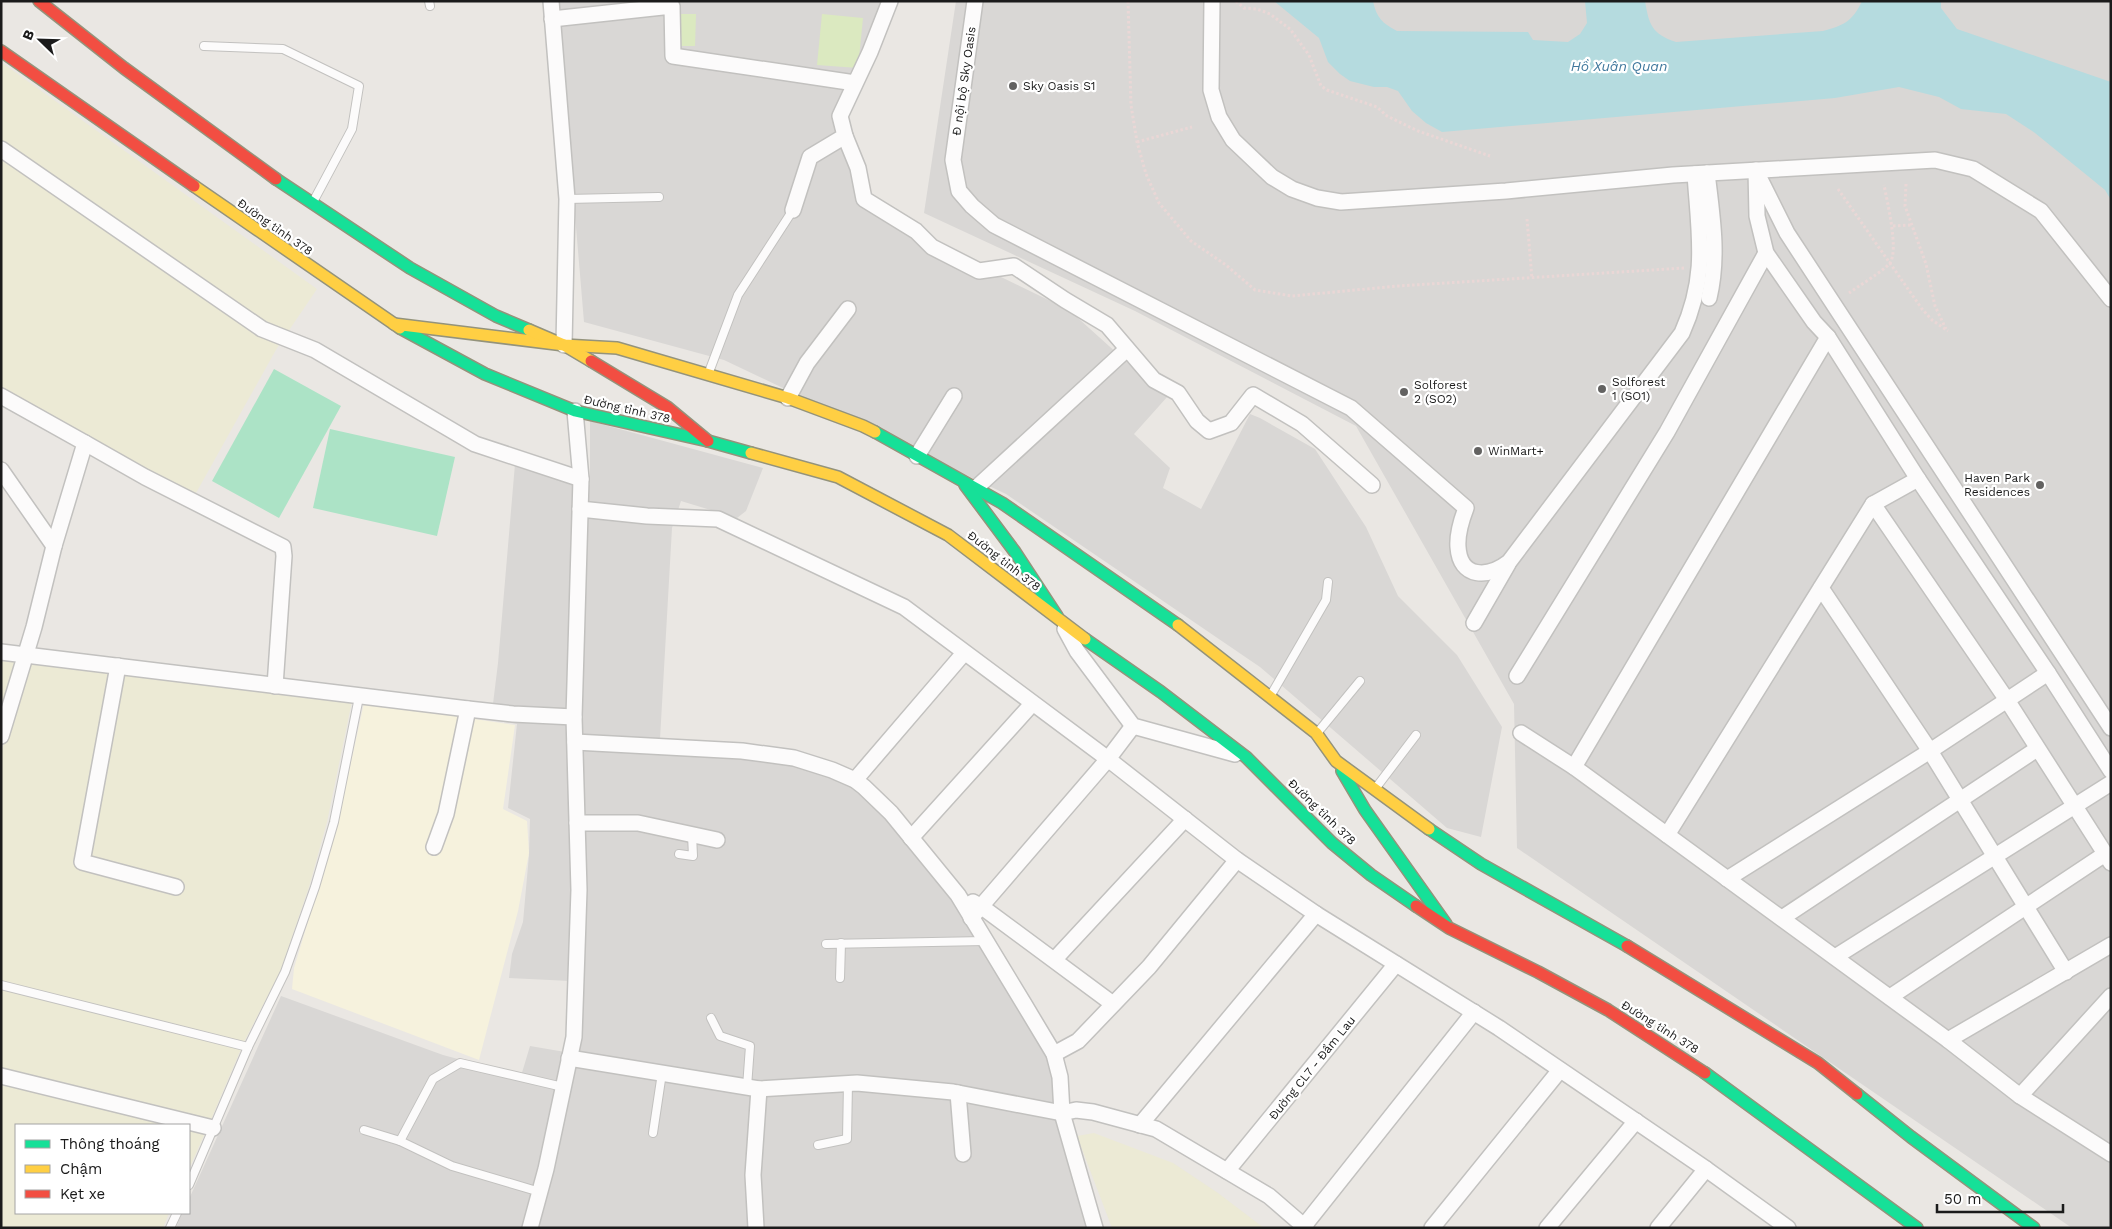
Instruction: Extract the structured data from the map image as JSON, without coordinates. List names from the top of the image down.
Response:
{
  "streets": {
    "main road": ["Đường tỉnh 378"],
    "street": ["Đ nội bộ Sky Oasis", "Đường CL7 - Đầm Lau"]
  },
  "water": ["Hồ Xuân Quan"],
  "places": [
    "Sky Oasis S1",
    "Solforest 1 (SO1)",
    "Solforest 2 (SO2)",
    "WinMart+",
    "Haven Park Residences"
  ],
  "legend": ["Thông thoáng", "Chậm", "Kẹt xe"],
  "scale_bar": "50 m",
  "north": "top left"
}
